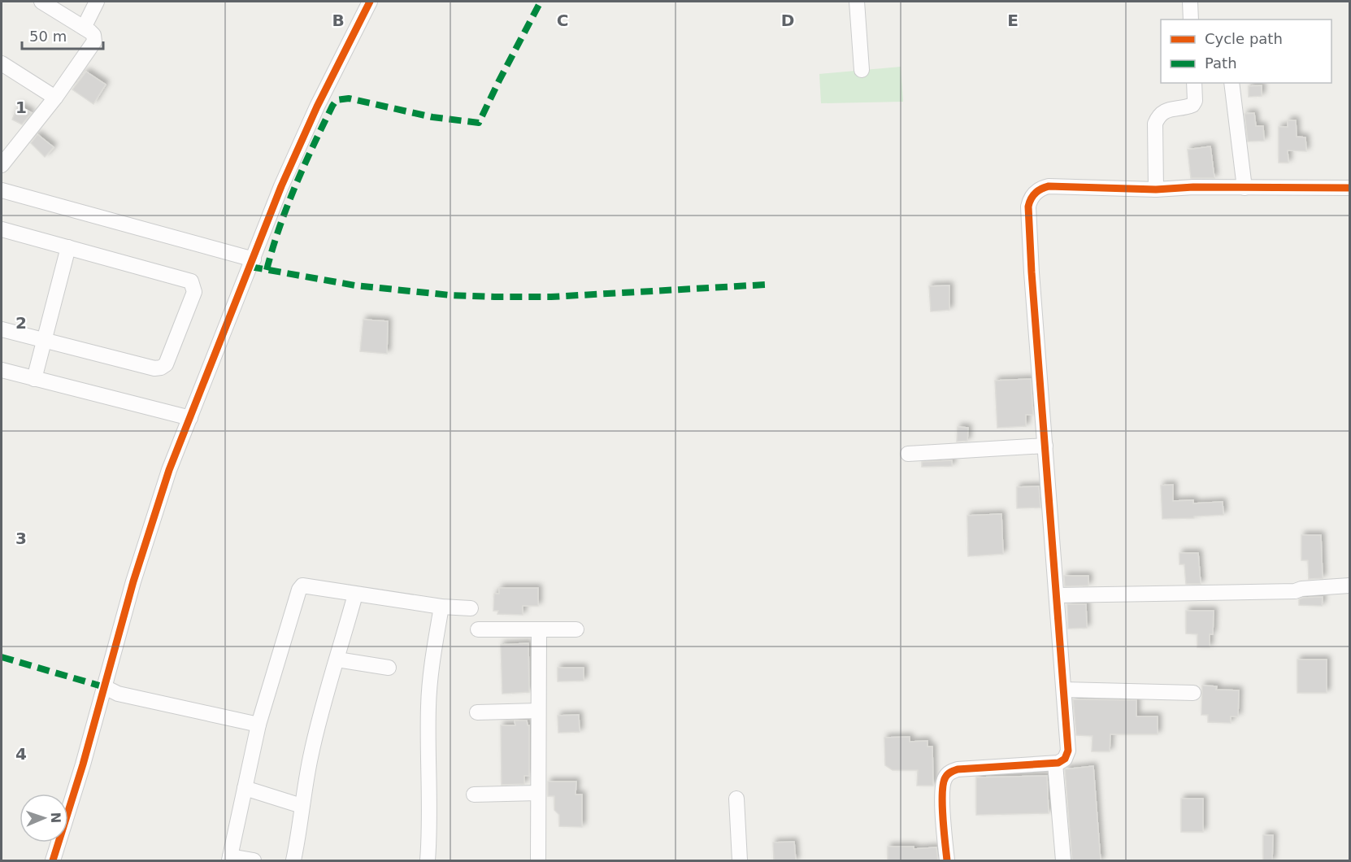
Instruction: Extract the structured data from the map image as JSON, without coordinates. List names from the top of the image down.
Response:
{
  "legend": ["Cycle path", "Path"],
  "scale_bar": "50 m",
  "north": "right",
  "grid": {
    "columns": [
      "B",
      "C",
      "D",
      "E"
    ],
    "rows": [
      "1",
      "2",
      "3",
      "4"
    ]
  }
}
